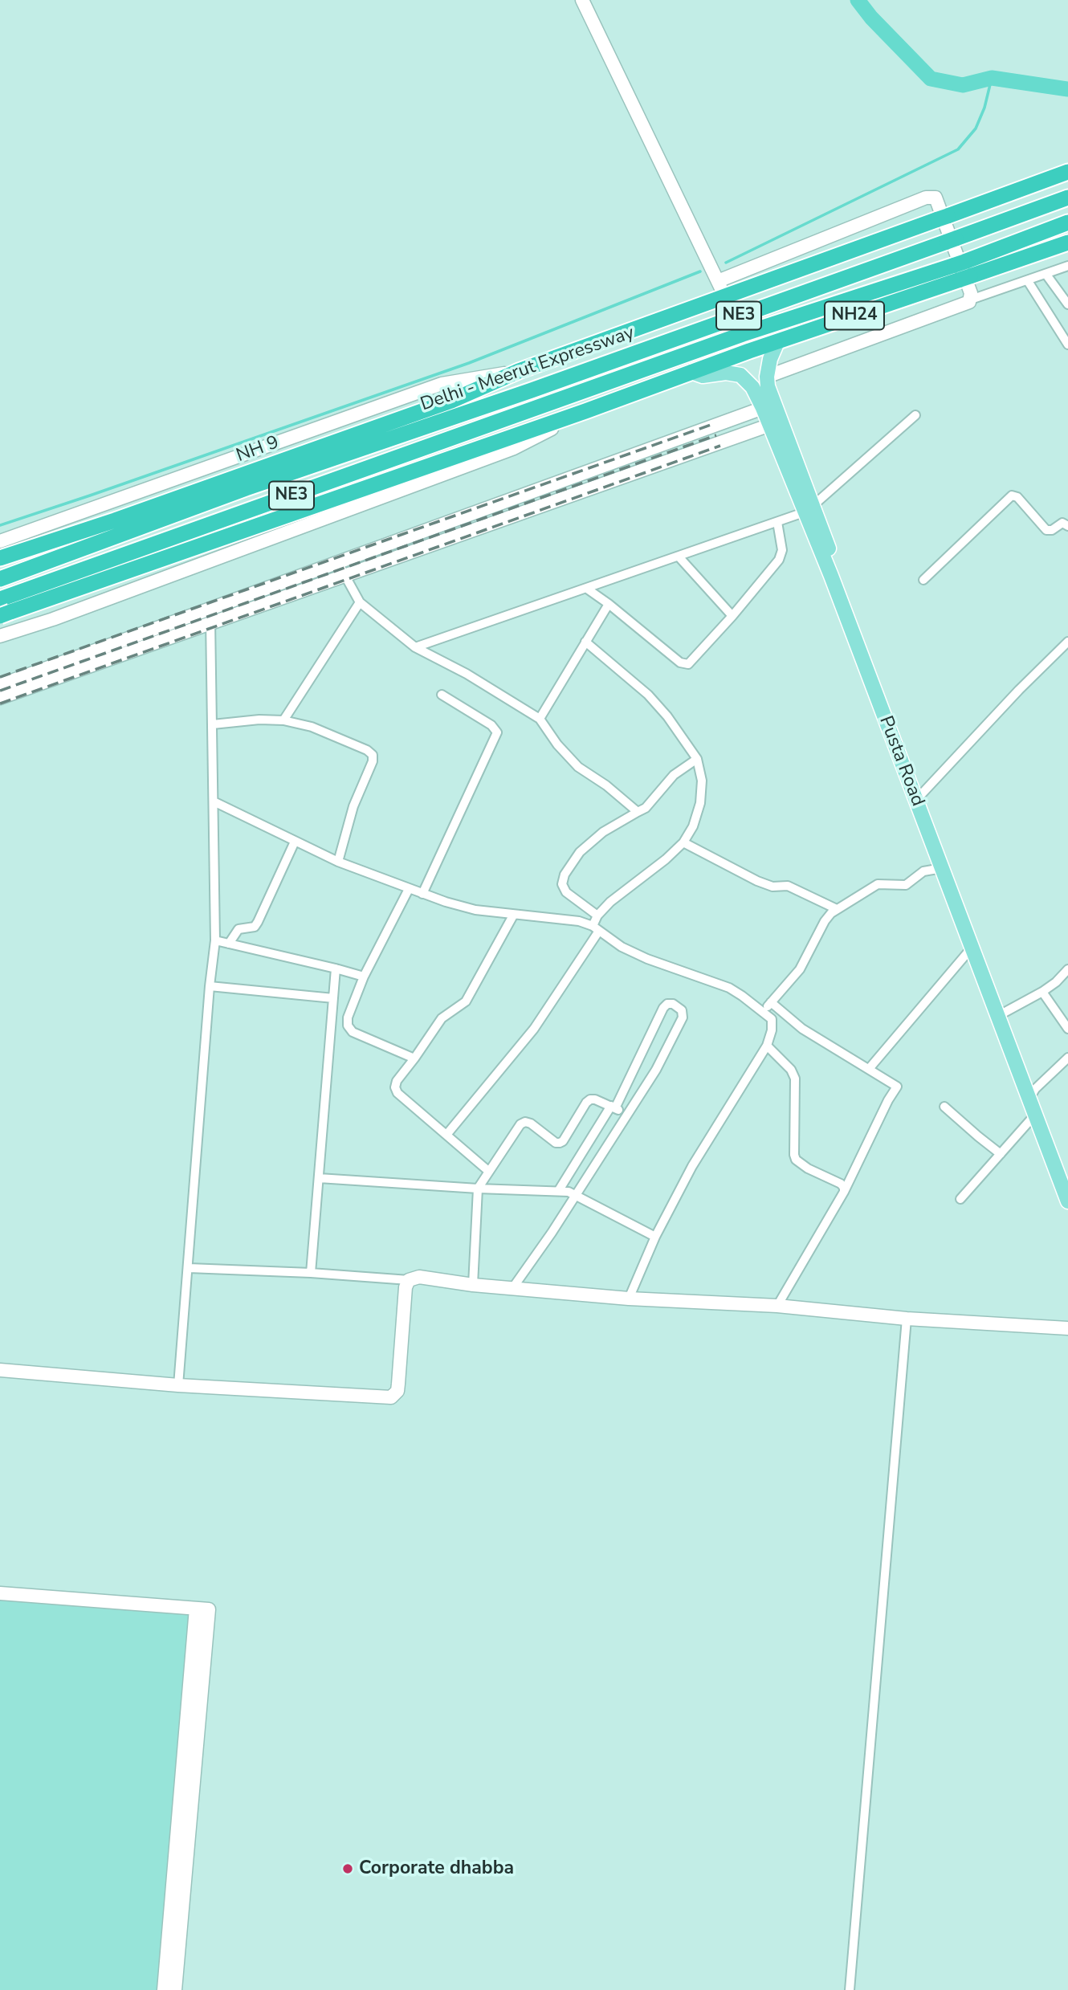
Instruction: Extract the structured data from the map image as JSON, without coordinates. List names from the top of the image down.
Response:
{
  "streets": {
    "highway": ["NE3", "NH24", "Delhi - Meerut Expressway"],
    "main road": ["Pusta Road"],
    "street": ["NH 9"]
  },
  "crossings": [
    ["NH24", "Delhi - Meerut Expressway"],
    ["NH24", "Pusta Road"]
  ],
  "places": ["Corporate dhabba"]
}
